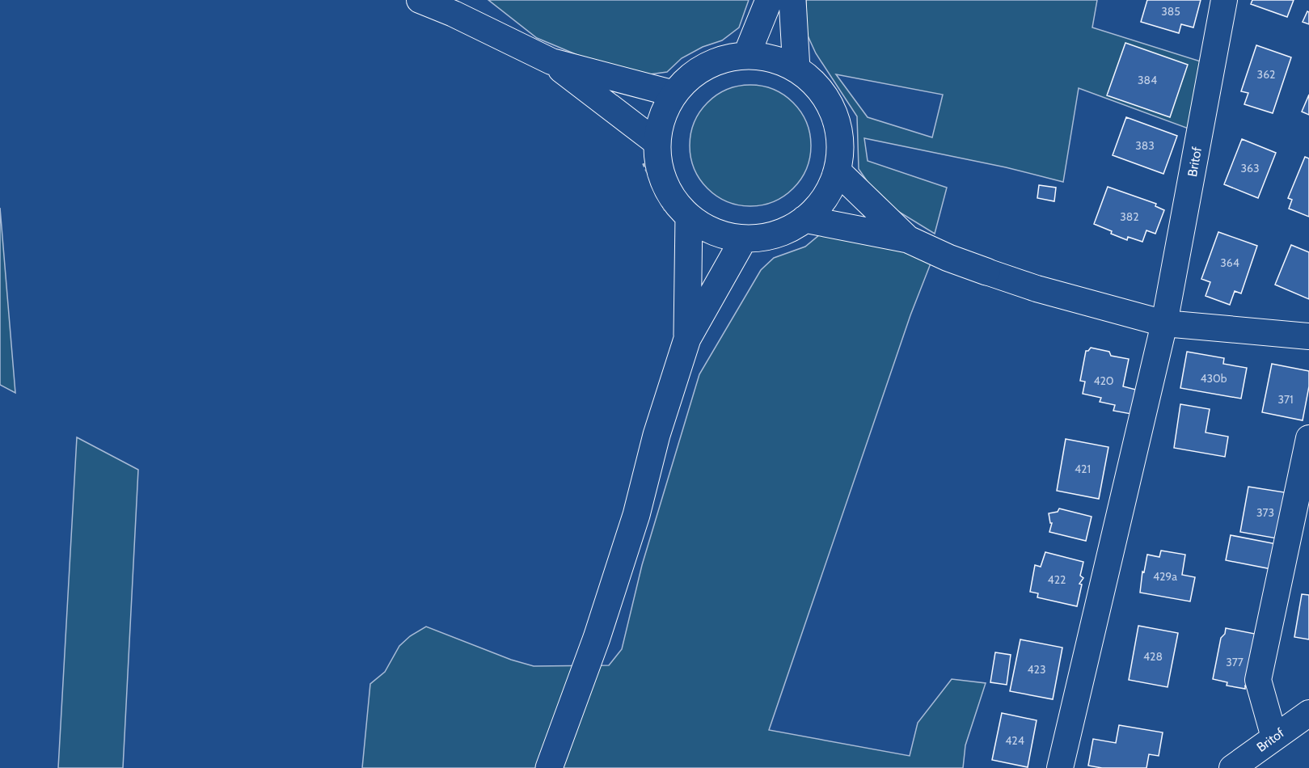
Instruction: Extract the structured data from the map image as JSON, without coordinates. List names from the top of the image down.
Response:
{
  "streets": {
    "street": ["Britof"]
  },
  "house_numbers": [
    "385",
    "362",
    "384",
    "383",
    "363",
    "382",
    "364",
    "430b",
    "420",
    "371",
    "421",
    "373",
    "429a",
    "422",
    "428",
    "377",
    "423",
    "424"
  ]
}
